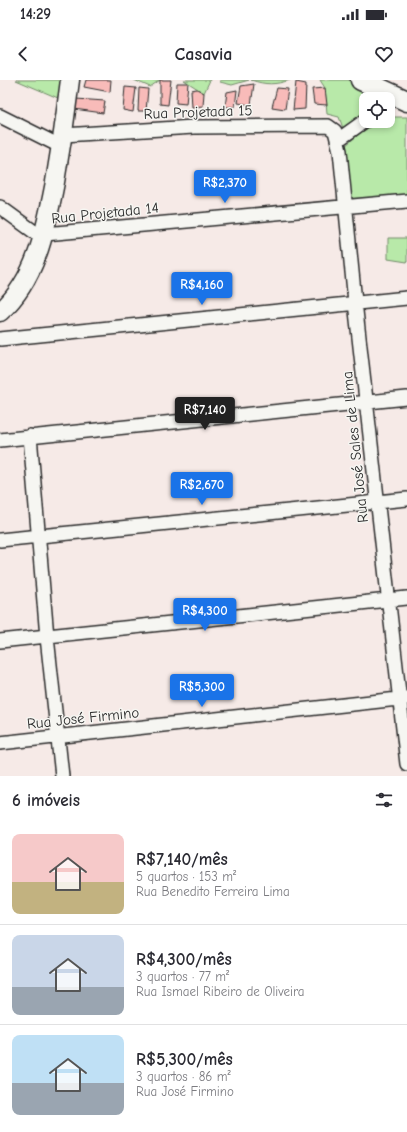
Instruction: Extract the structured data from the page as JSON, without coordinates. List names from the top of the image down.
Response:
{
  "streets": {
    "street": [
      "Rua Projetada 15",
      "Rua Projetada 14",
      "Rua José Sales de Lima",
      "Rua José Firmino"
    ]
  },
  "crossings": [
    ["Rua Projetada 15", "Rua José Sales de Lima"],
    ["Rua Projetada 14", "Rua José Sales de Lima"],
    ["Rua José Sales de Lima", "Rua José Firmino"]
  ],
  "page": {
    "status": "14:29",
    "header": "Casavia",
    "price": [
      "R$2,370",
      "R$4,160",
      "R$7,140",
      "R$2,670",
      "R$4,300",
      "R$5,300"
    ],
    "heading": "6 imóveis",
    "list": [
      {
        "name": "R$7,140/mês",
        "note": "5 quartos · 153 m² · Rua Benedito Ferreira Lima"
      },
      {
        "name": "R$4,300/mês",
        "note": "3 quartos · 77 m² · Rua Ismael Ribeiro de Oliveira"
      },
      {
        "name": "R$5,300/mês",
        "note": "3 quartos · 86 m² · Rua José Firmino"
      }
    ]
  }
}
